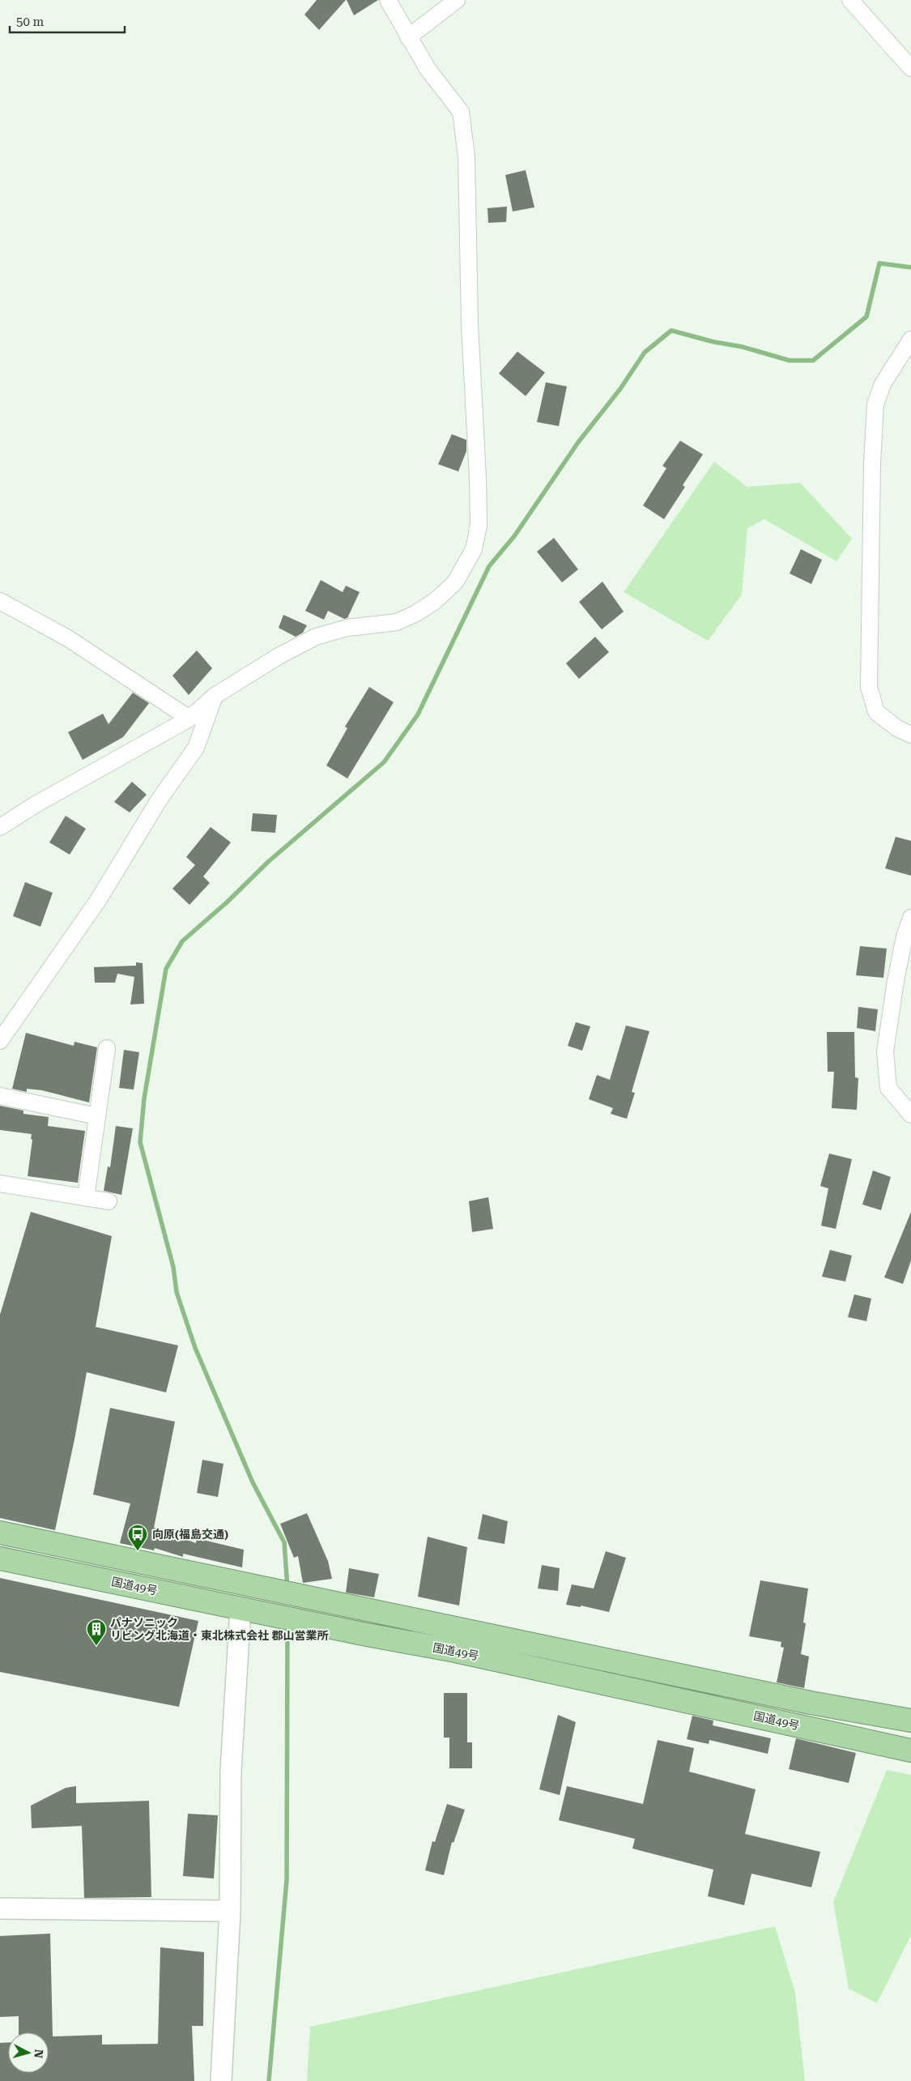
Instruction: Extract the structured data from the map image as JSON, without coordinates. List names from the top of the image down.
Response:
{
  "streets": {
    "highway": ["国道49号"]
  },
  "places": {
    "bus stop": ["向原(福島交通)"],
    "building": ["パナソニック リビング北海道・東北株式会社 郡山営業所"]
  },
  "scale_bar": "50 m",
  "north": "right"
}
